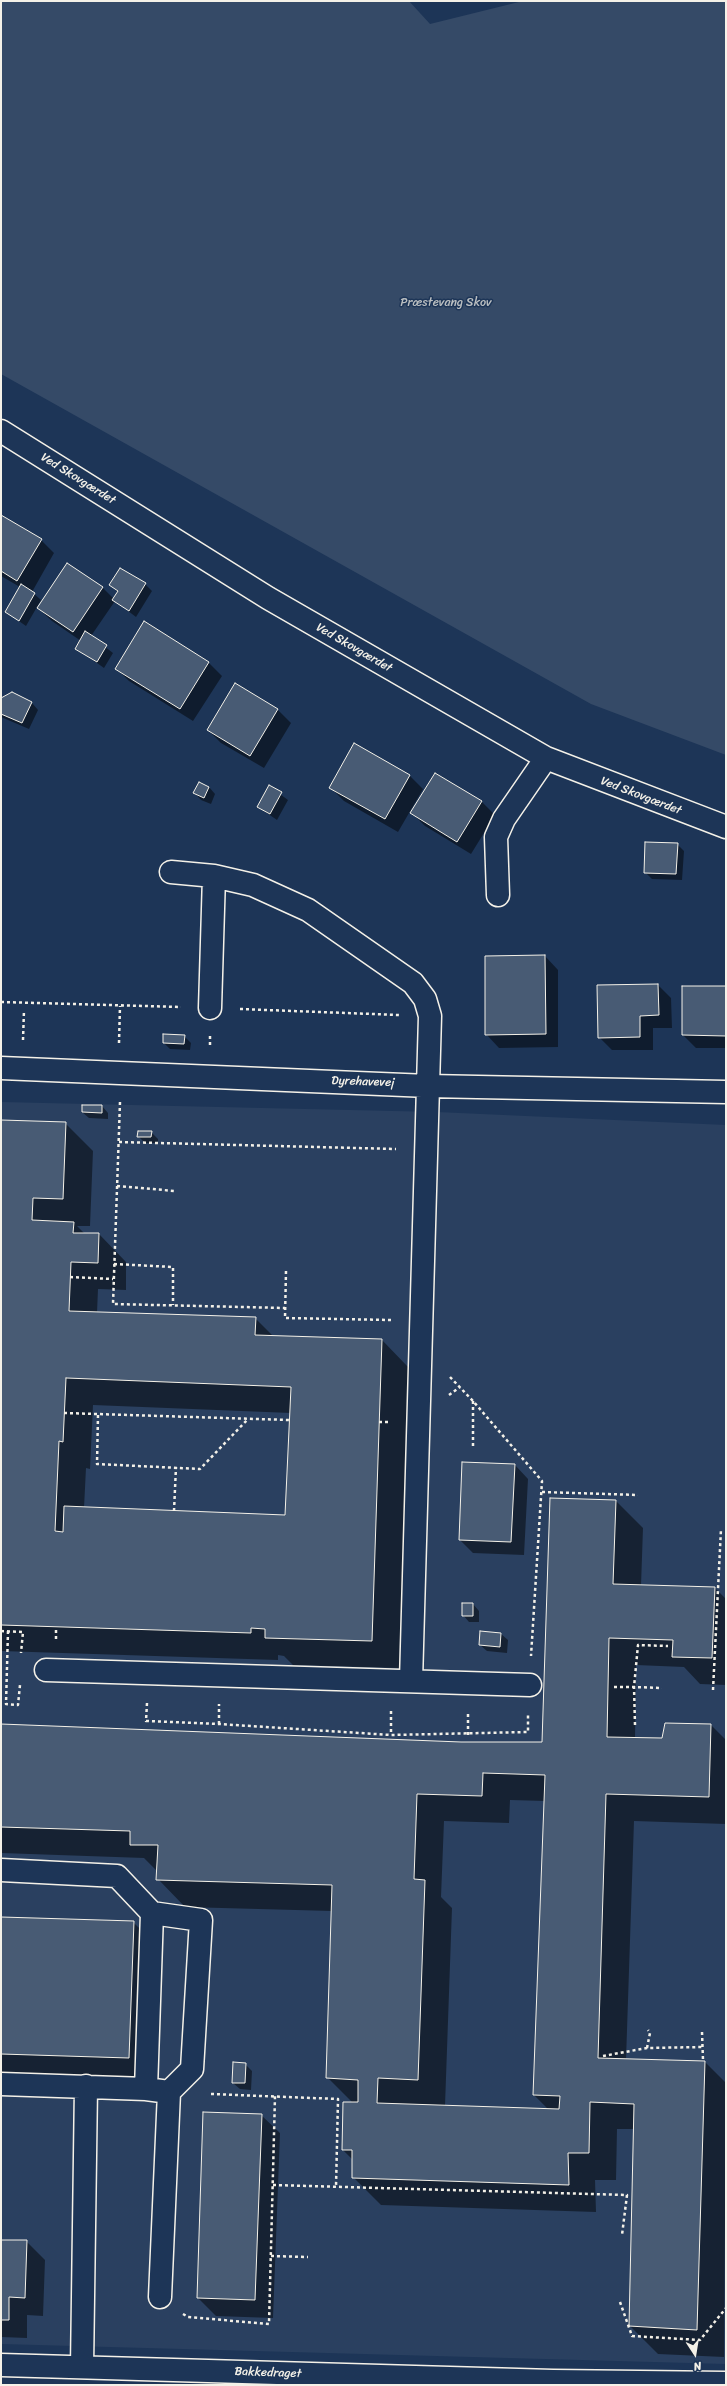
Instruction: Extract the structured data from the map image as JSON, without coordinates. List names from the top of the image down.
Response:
{
  "streets": {
    "street": ["Ved Skovgærdet", "Dyrehavevej", "Bakkedraget"]
  },
  "parks": ["Præstevang Skov"],
  "north": "bottom"
}
